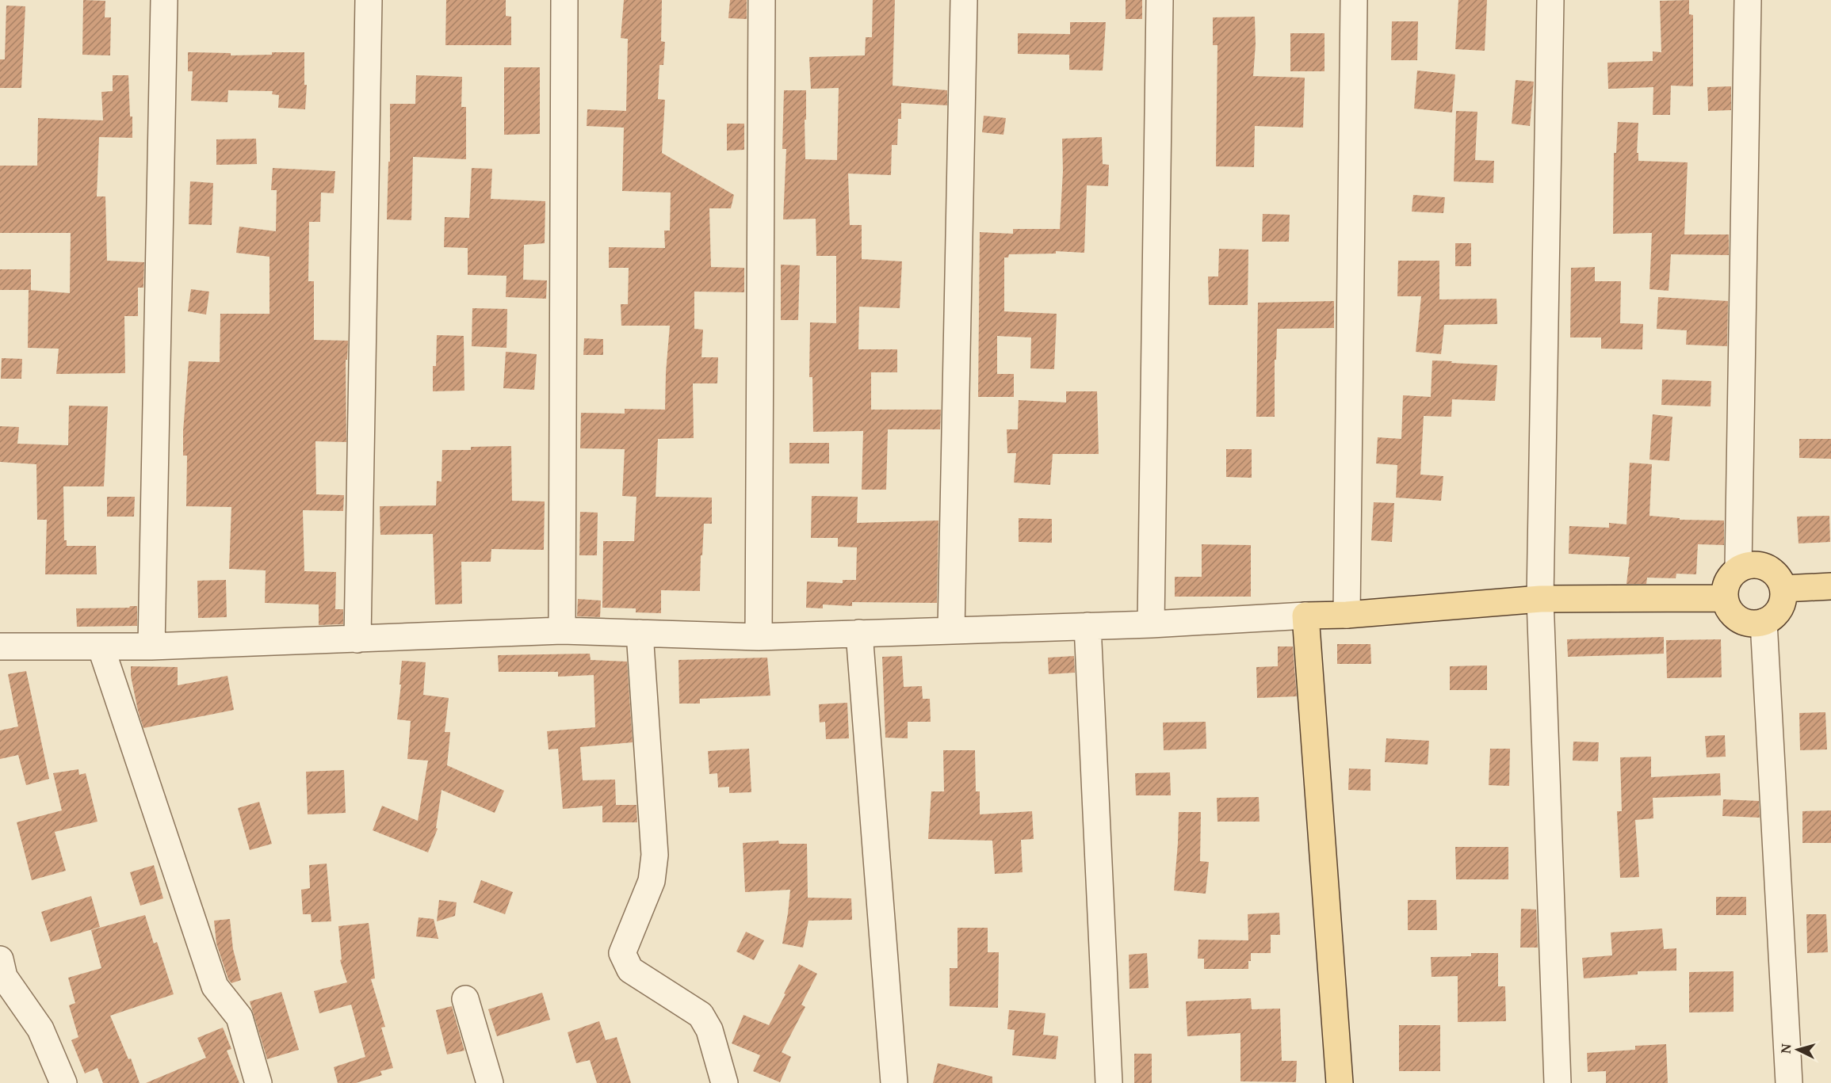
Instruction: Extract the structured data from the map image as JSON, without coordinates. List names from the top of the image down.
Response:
{
  "north": "left"
}
